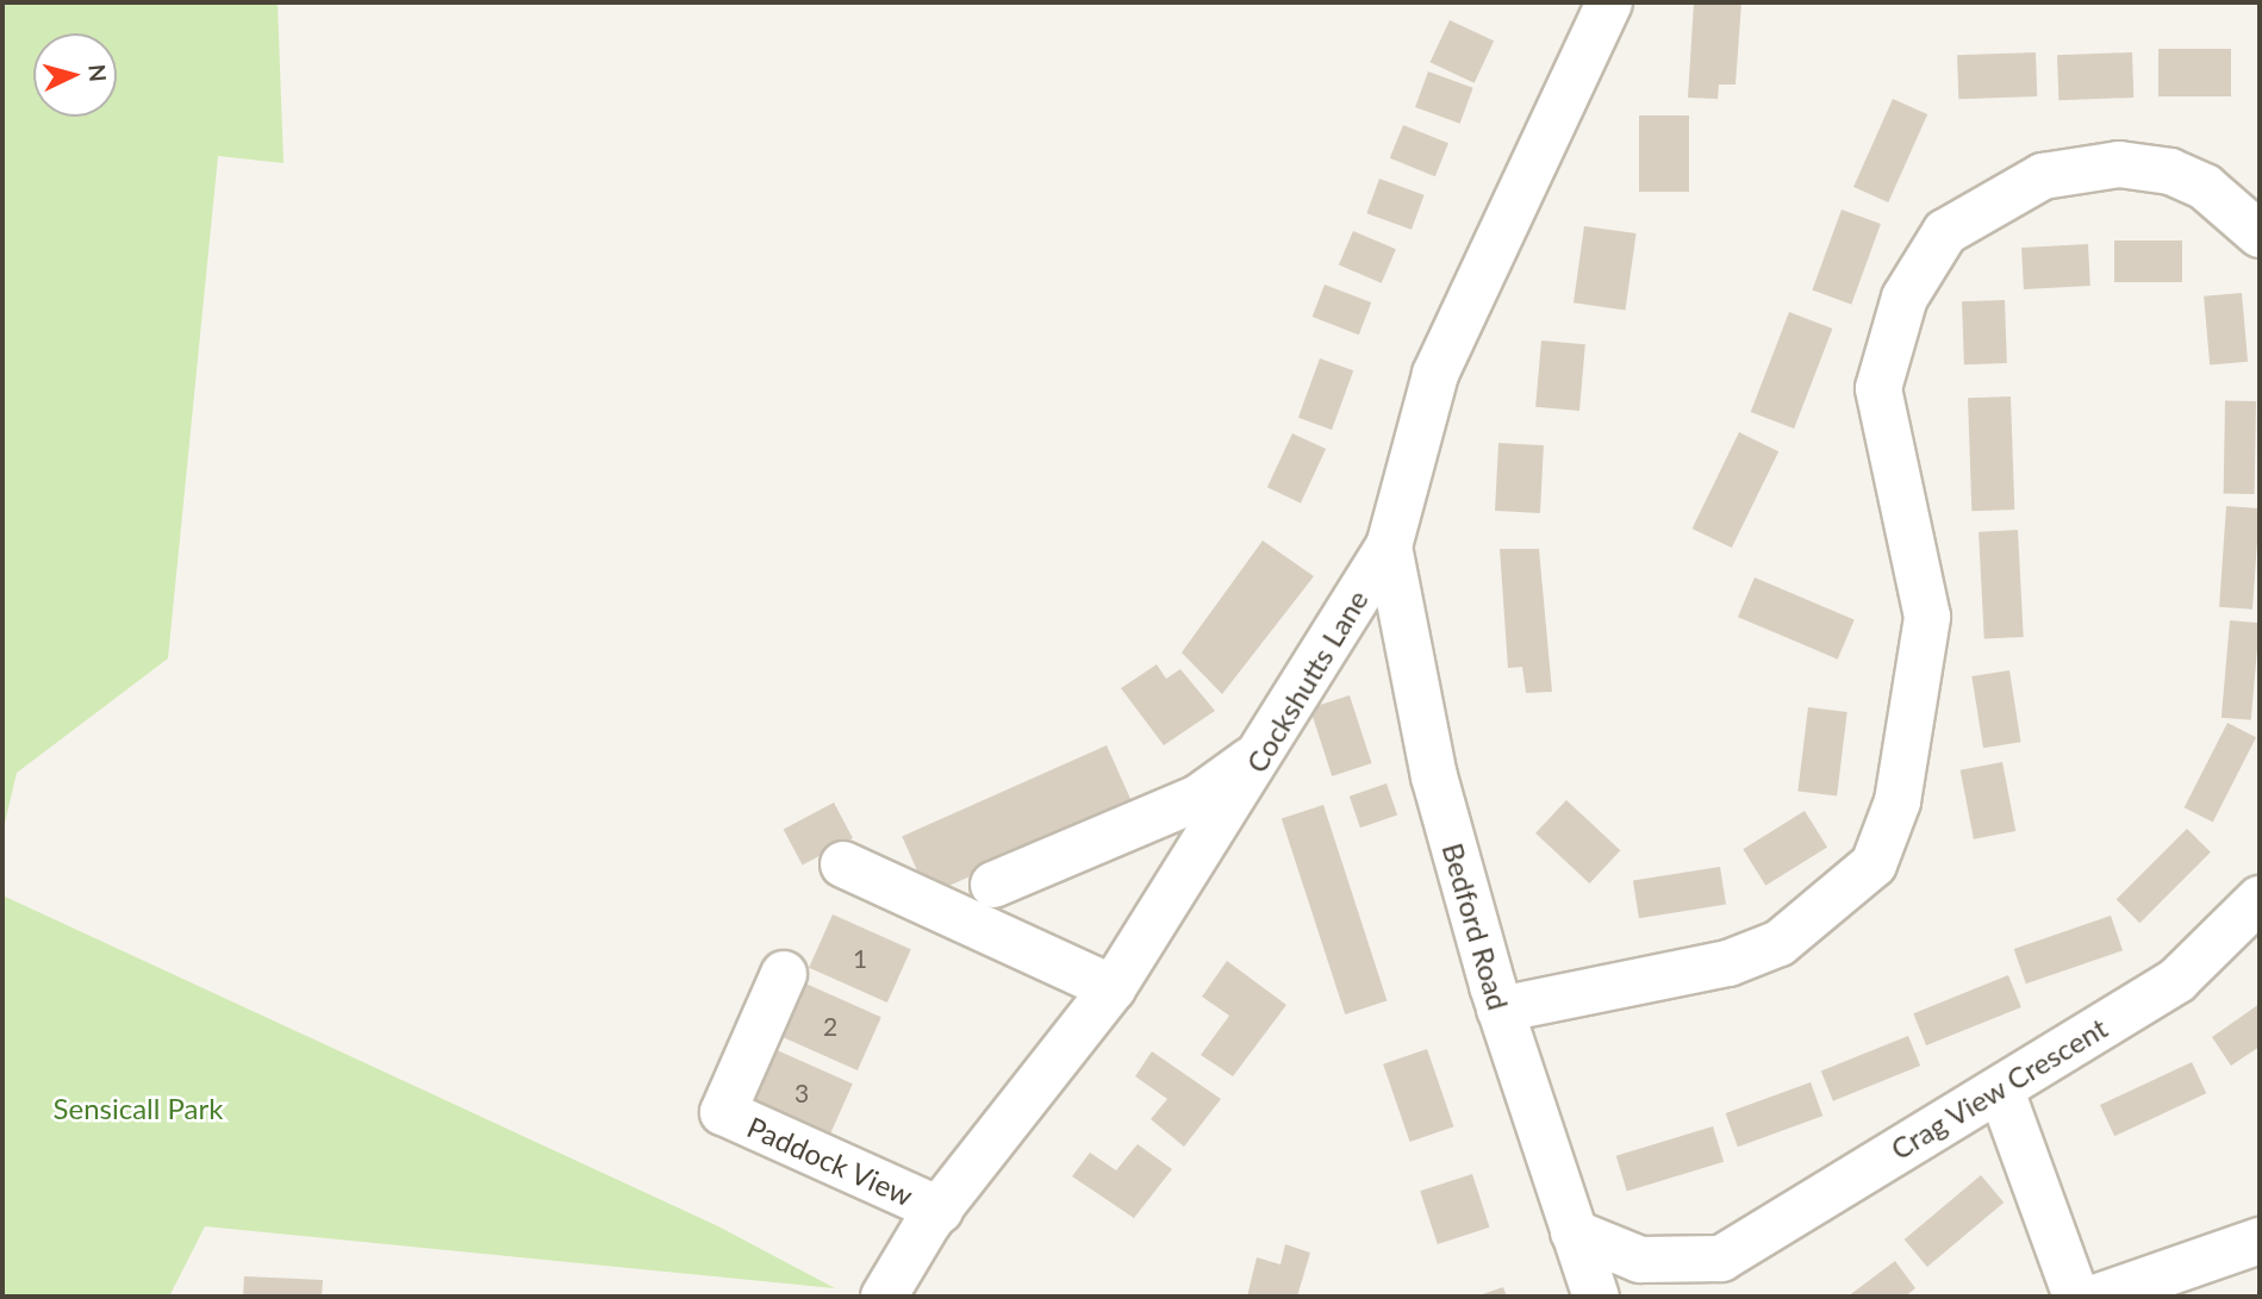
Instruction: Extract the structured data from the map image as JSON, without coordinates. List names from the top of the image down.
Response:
{
  "streets": {
    "street": [
      "Cockshutts Lane",
      "Bedford Road",
      "Crag View Crescent",
      "Paddock View"
    ]
  },
  "crossings": [
    ["Cockshutts Lane", "Bedford Road"],
    ["Cockshutts Lane", "Paddock View"],
    ["Bedford Road", "Crag View Crescent"]
  ],
  "parks": ["Sensicall Park"],
  "house_numbers": ["1", "2", "3"],
  "north": "right"
}
